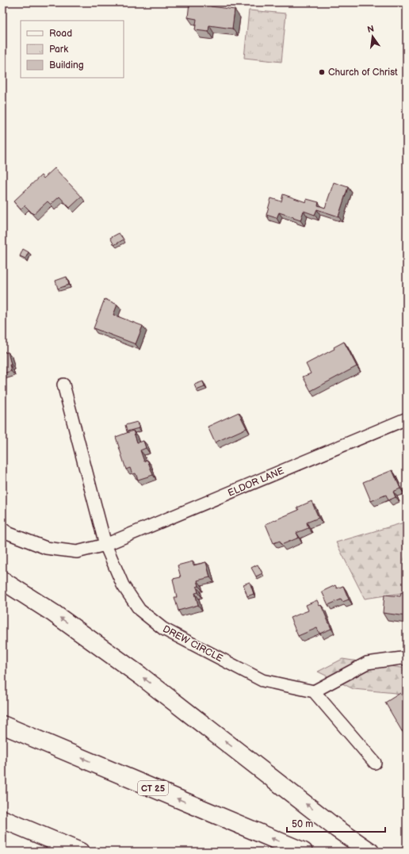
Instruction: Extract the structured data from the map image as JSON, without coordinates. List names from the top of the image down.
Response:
{
  "streets": {
    "highway": ["CT 25"],
    "street": ["ELDOR LANE", "DREW CIRCLE"]
  },
  "crossings": [
    ["ELDOR LANE", "DREW CIRCLE"]
  ],
  "places": ["Church of Christ"],
  "legend": ["Road", "Park", "Building"],
  "scale_bar": "50 m",
  "north": "top"
}
